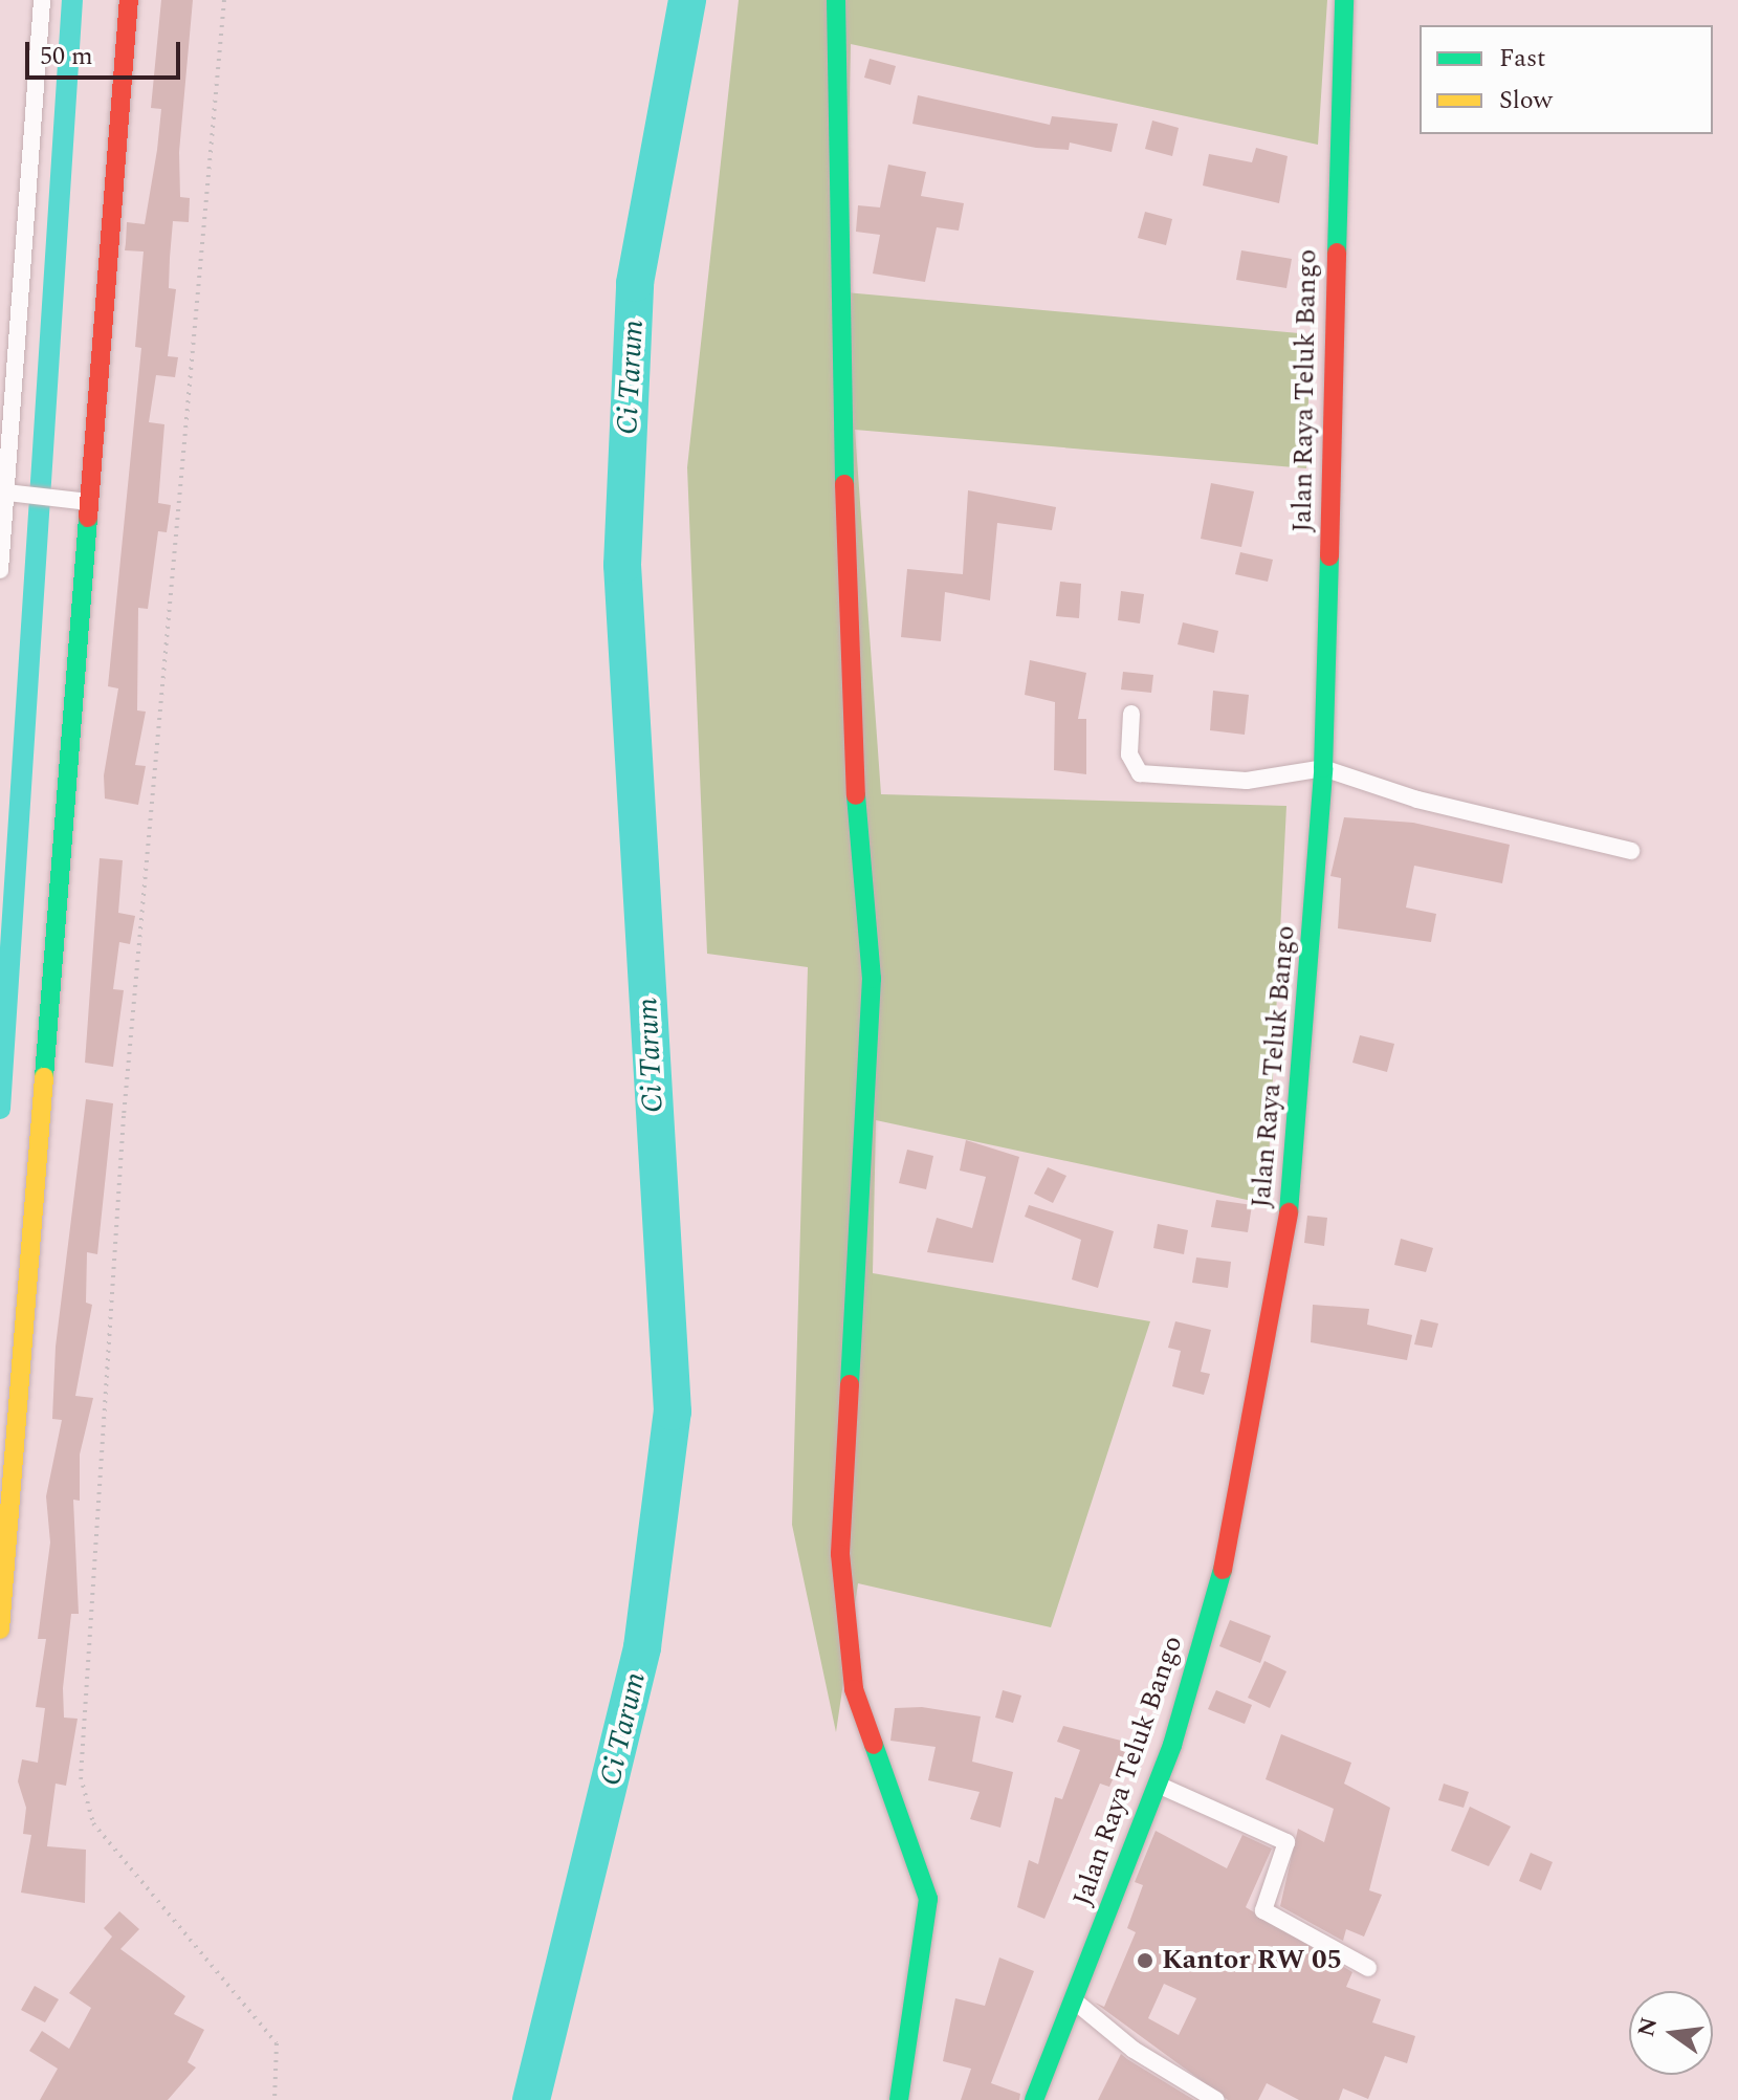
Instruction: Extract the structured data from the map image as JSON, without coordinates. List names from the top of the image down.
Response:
{
  "streets": {
    "main road": ["Jalan Raya Teluk Bango"]
  },
  "water": ["Ci Tarum"],
  "places": ["Kantor RW 05"],
  "legend": ["Fast", "Slow"],
  "scale_bar": "50 m",
  "north": "left"
}
